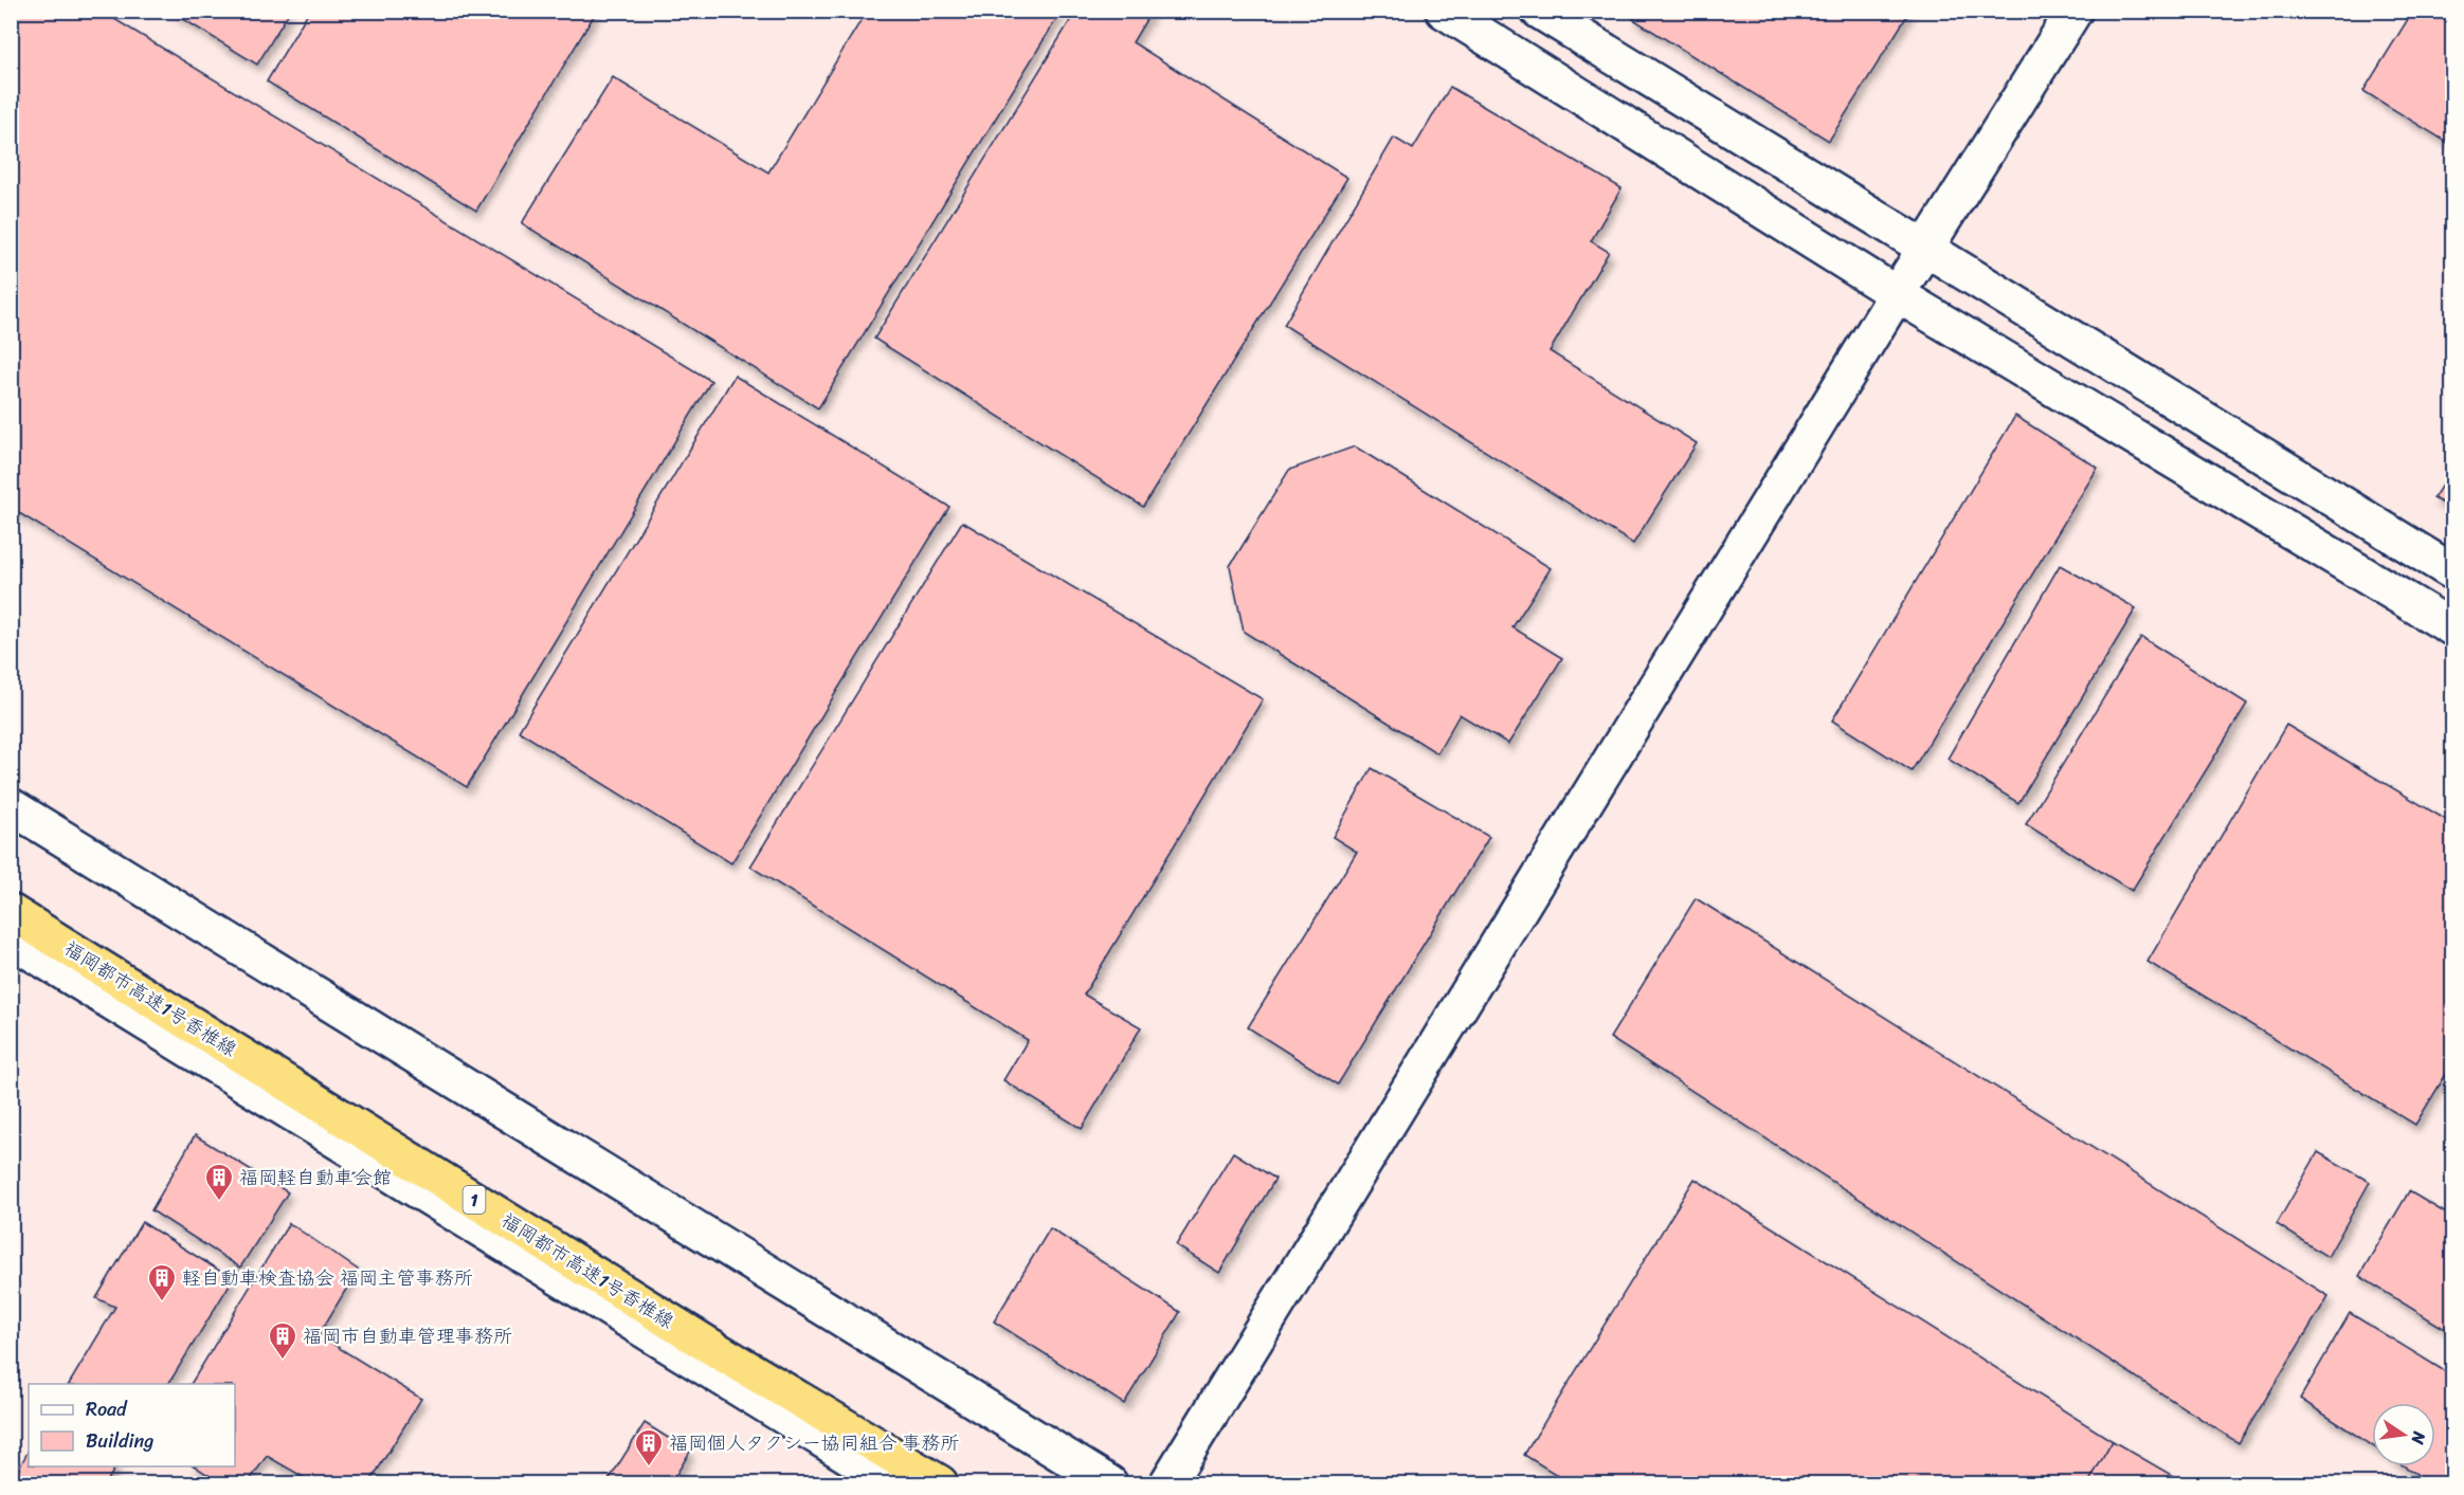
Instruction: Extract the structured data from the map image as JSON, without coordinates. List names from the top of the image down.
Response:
{
  "streets": {
    "highway": ["福岡都市高速1号香椎線", "1"]
  },
  "places": {
    "building": [
      "福岡軽自動車会館",
      "軽自動車検査協会 福岡主管事務所",
      "福岡市自動車管理事務所",
      "福岡個人タクシー協同組合 事務所"
    ]
  },
  "legend": ["Road", "Building"],
  "north": "right"
}
